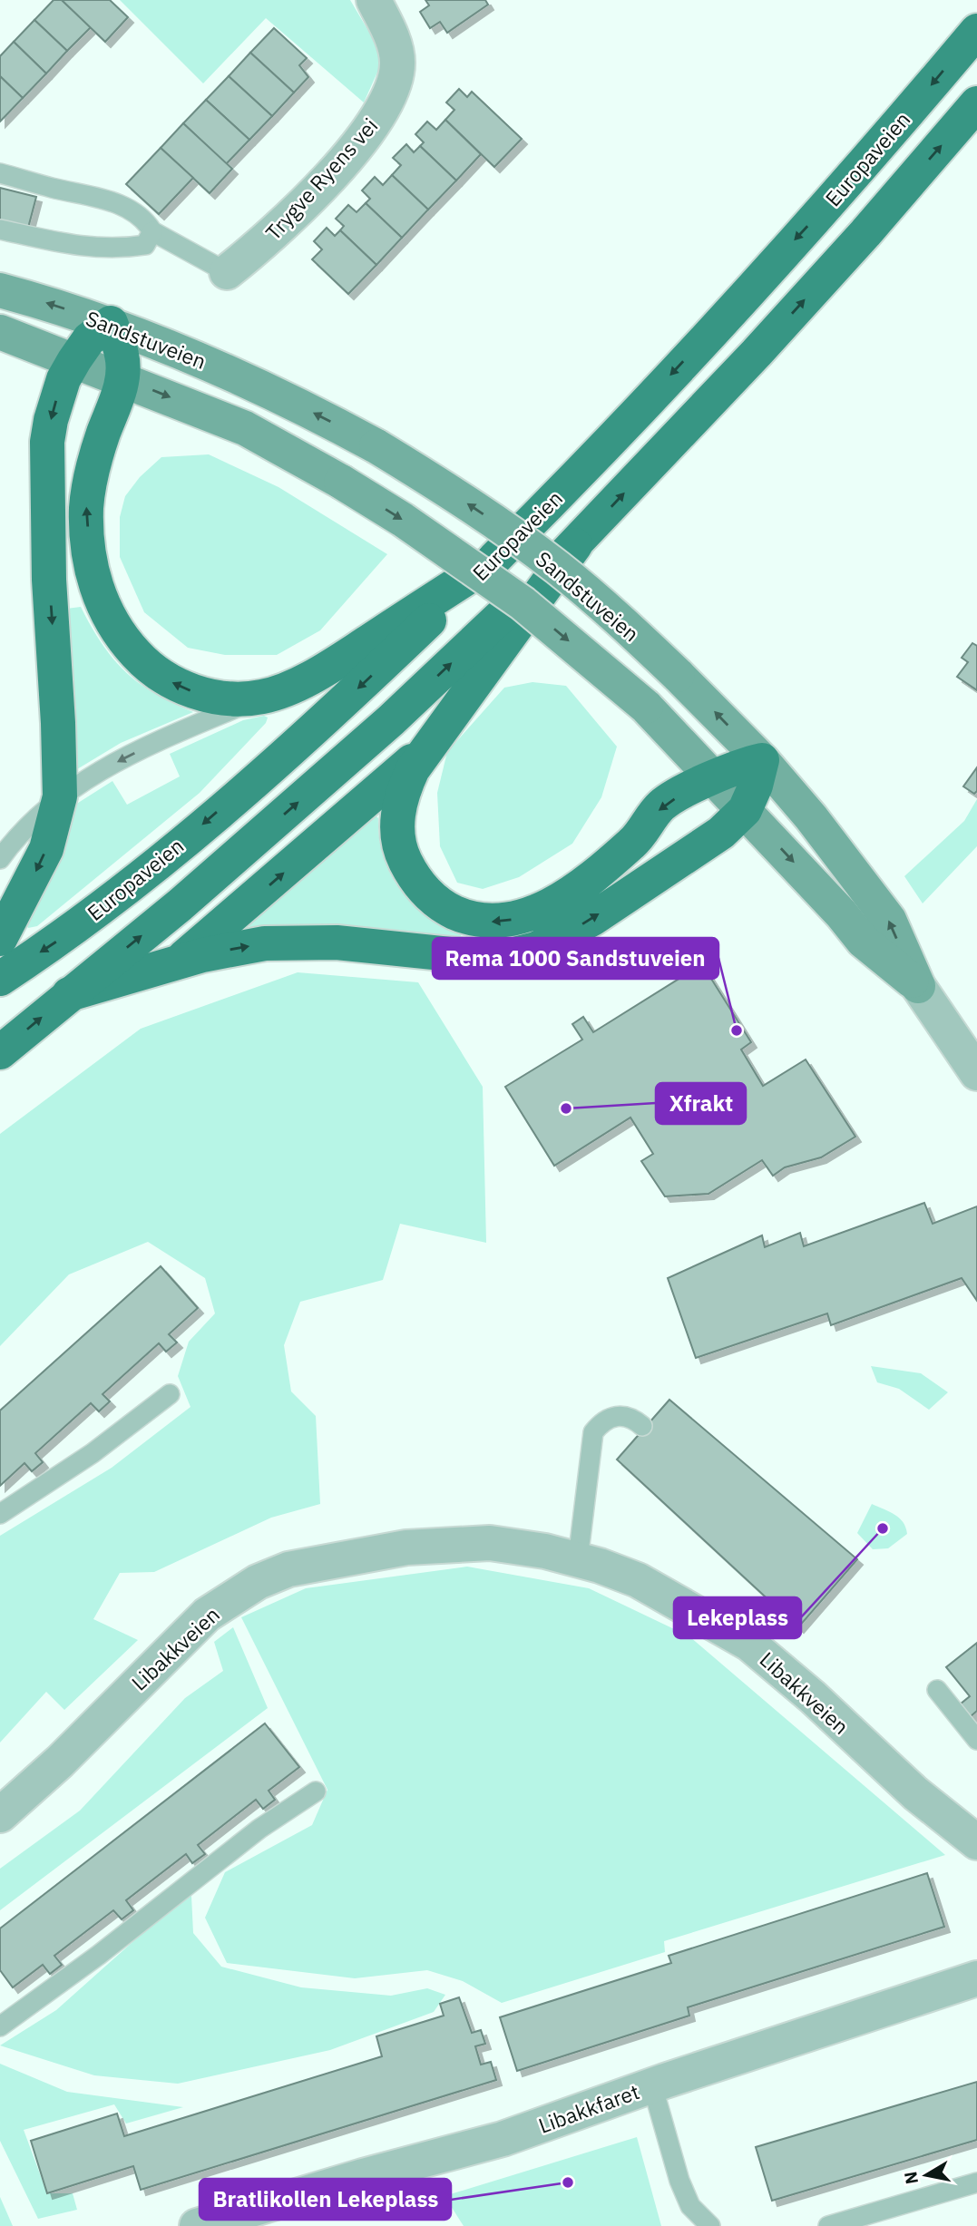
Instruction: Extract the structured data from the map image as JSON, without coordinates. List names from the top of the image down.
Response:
{
  "streets": {
    "highway": ["Europaveien"],
    "main road": ["Sandstuveien"],
    "street": ["Trygve Ryens vei", "Libakkveien", "Libakkfaret"]
  },
  "places": [
    "Rema 1000 Sandstuveien",
    "Xfrakt",
    "Lekeplass",
    "Bratlikollen Lekeplass"
  ],
  "north": "left"
}
